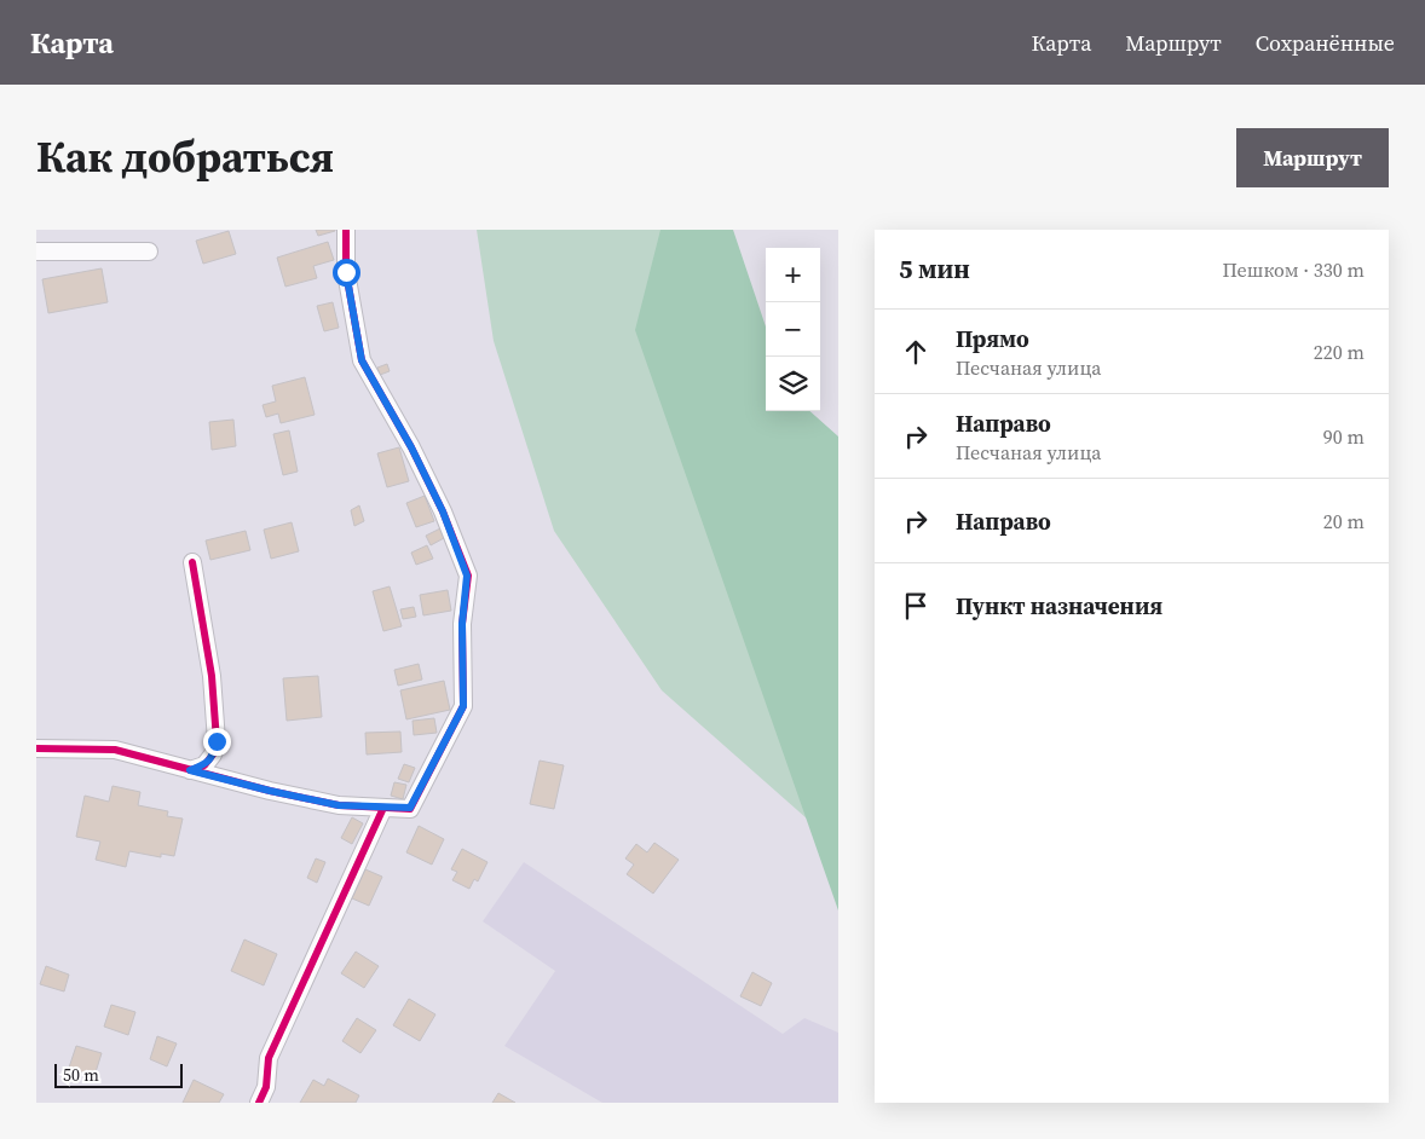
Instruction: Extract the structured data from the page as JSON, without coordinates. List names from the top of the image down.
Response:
{
  "scale_bar": "50 m",
  "page": {
    "header": "Карта",
    "nav": ["Карта", "Маршрут", "Сохранённые"],
    "title": "Как добраться",
    "buttons": "Маршрут",
    "heading": ["5 мин", "Пешком · 330 m"],
    "map_buttons": ["+", "−"],
    "list": [
      ["Прямо", "Песчаная улица", "220 m"],
      ["Направо", "Песчаная улица", "90 m"],
      ["Направо", "20 m"],
      "Пункт назначения"
    ],
    "scale": "50 m"
  }
}
